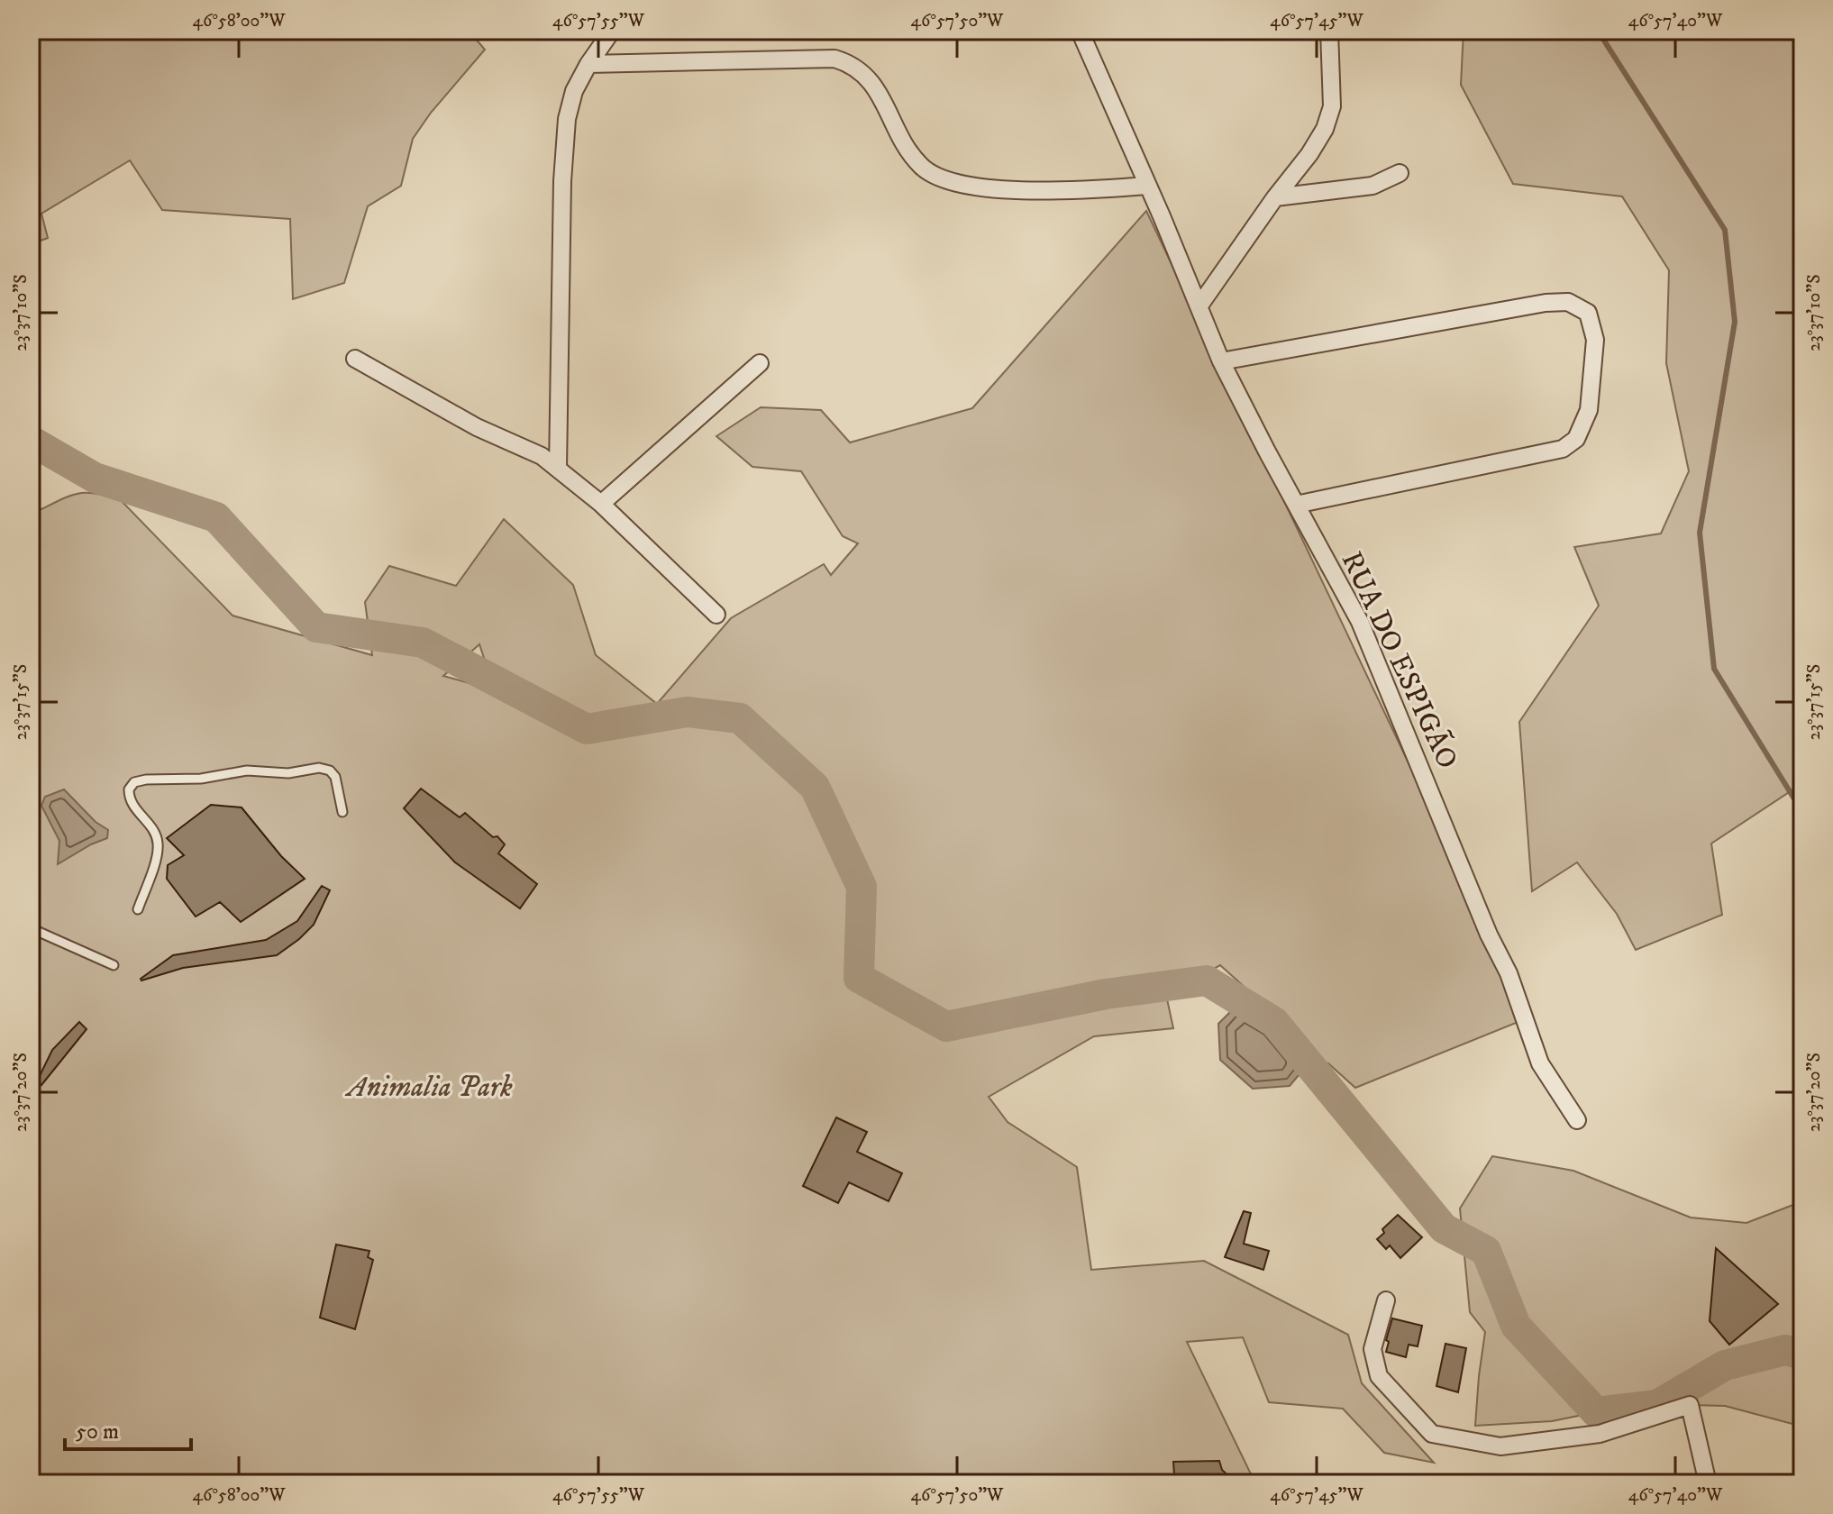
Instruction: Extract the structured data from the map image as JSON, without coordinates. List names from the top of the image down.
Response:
{
  "streets": {
    "street": ["RUA DO ESPIGÃO"]
  },
  "parks": ["Animalia Park"],
  "scale_bar": "50 m",
  "coordinates": [
    "46°58'00\"W",
    "46°57'55\"W",
    "46°57'50\"W",
    "46°57'45\"W",
    "46°57'40\"W",
    "23°37'10\"S",
    "23°37'15\"S",
    "23°37'20\"S"
  ]
}
